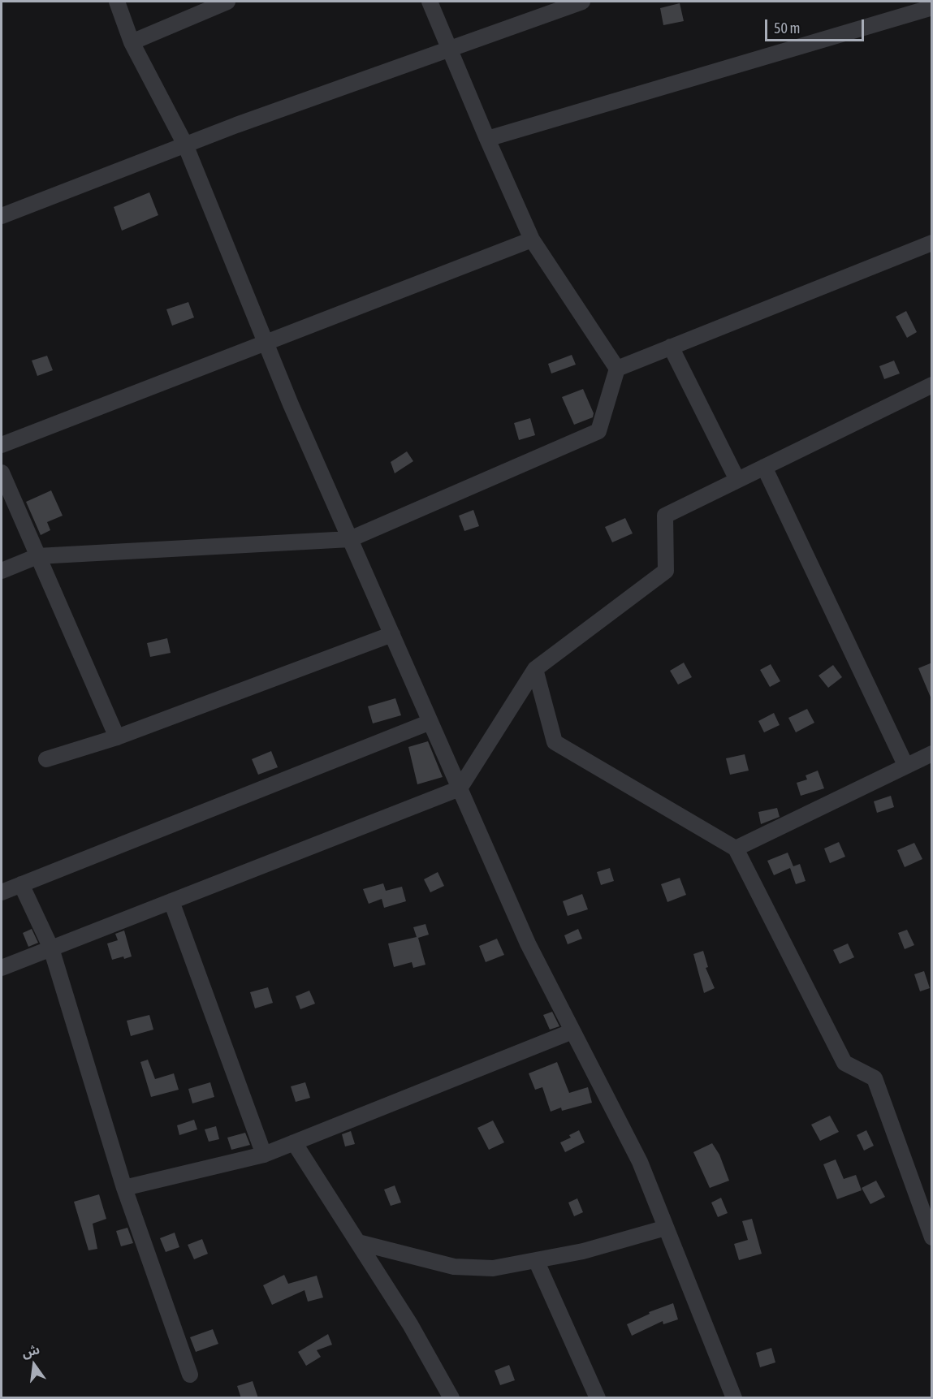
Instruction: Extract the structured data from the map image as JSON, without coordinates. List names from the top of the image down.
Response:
{
  "scale_bar": "50 m",
  "north": "top"
}
